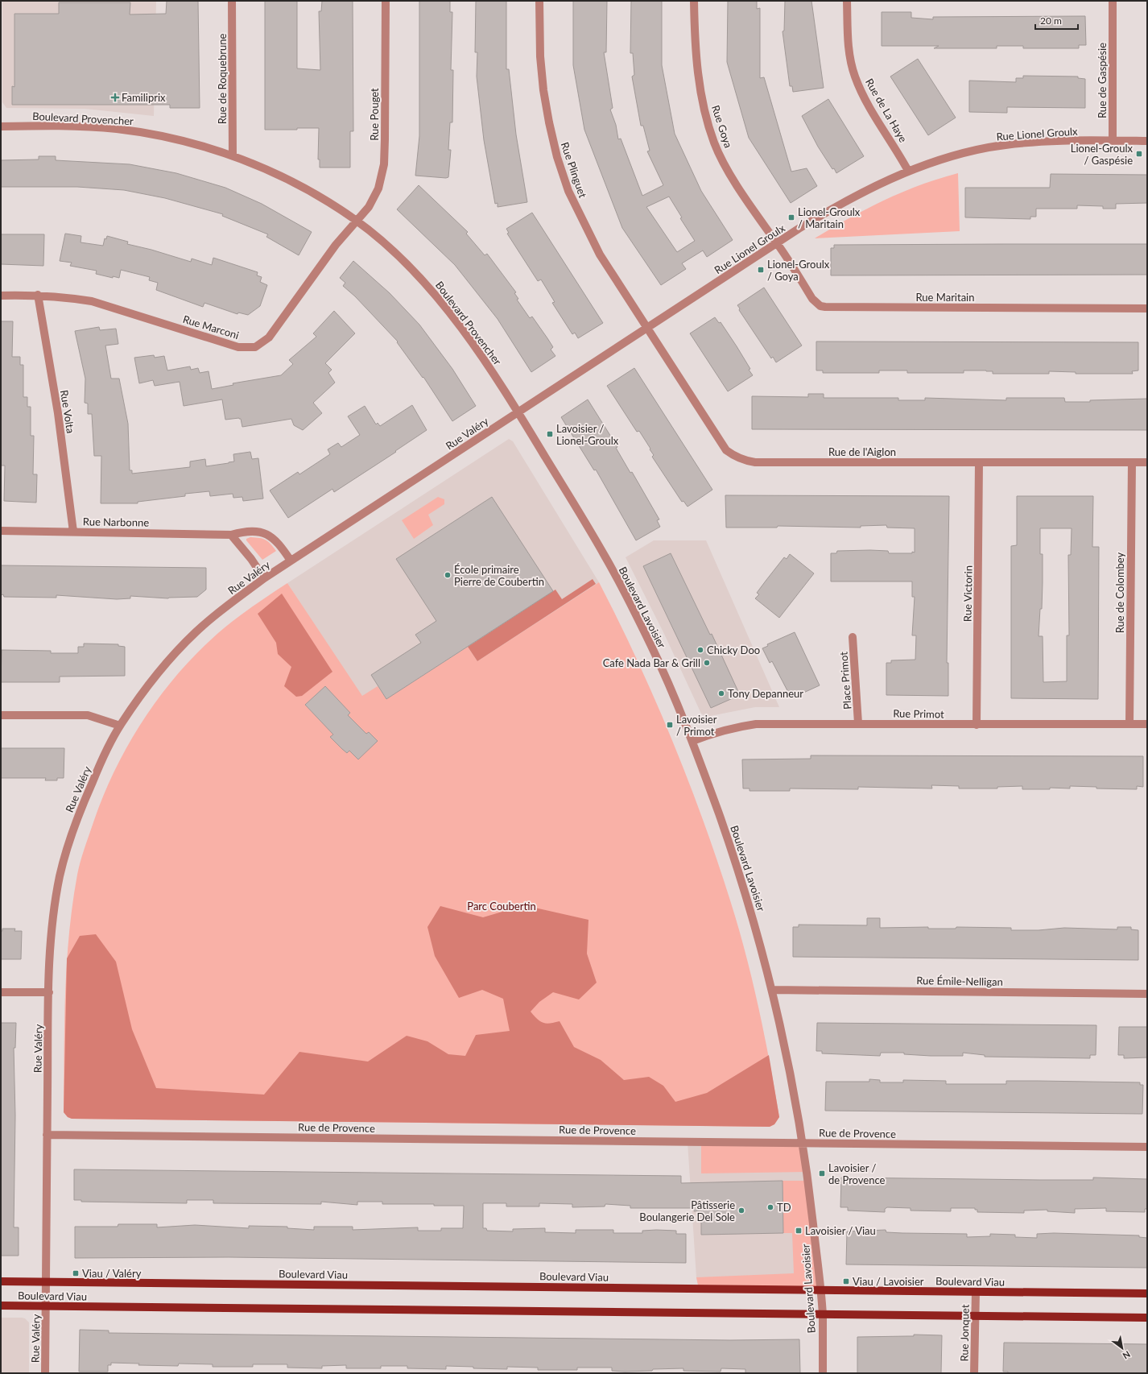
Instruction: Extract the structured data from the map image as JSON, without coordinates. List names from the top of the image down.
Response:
{
  "streets": {
    "main road": ["Boulevard Viau"],
    "street": [
      "Rue de Roquebrune",
      "Rue de Gaspésie",
      "Rue de La Haye",
      "Rue Pouget",
      "Boulevard Provencher",
      "Rue Goya",
      "Rue Lionel Groulx",
      "Rue Plinguet",
      "Rue Maritain",
      "Rue Marconi",
      "Rue Volta",
      "Rue Valéry",
      "Rue de l'Aiglon",
      "Rue Narbonne",
      "Rue de Colombey",
      "Rue Victorin",
      "Boulevard Lavoisier",
      "Place Primot",
      "Rue Primot",
      "Rue Émile-Nelligan",
      "Rue de Provence",
      "Rue Jonquet"
    ]
  },
  "crossings": [
    ["Rue de Roquebrune", "Boulevard Provencher"],
    ["Rue de Gaspésie", "Rue Lionel Groulx"],
    ["Rue de La Haye", "Rue Lionel Groulx"],
    ["Rue Pouget", "Boulevard Provencher"],
    ["Rue Pouget", "Rue Marconi"],
    ["Boulevard Provencher", "Rue Lionel Groulx"],
    ["Boulevard Provencher", "Rue Marconi"],
    ["Boulevard Provencher", "Rue Valéry"],
    ["Boulevard Provencher", "Boulevard Lavoisier"],
    ["Rue Goya", "Rue Lionel Groulx"],
    ["Rue Goya", "Rue Maritain"],
    ["Rue Lionel Groulx", "Rue Plinguet"],
    ["Rue Lionel Groulx", "Rue Maritain"],
    ["Rue Lionel Groulx", "Rue Valéry"],
    ["Rue Lionel Groulx", "Rue de l'Aiglon"],
    ["Rue Lionel Groulx", "Boulevard Lavoisier"],
    ["Rue Plinguet", "Rue de l'Aiglon"],
    ["Rue Marconi", "Rue Volta"],
    ["Rue Volta", "Rue Narbonne"],
    ["Rue Valéry", "Rue Narbonne"],
    ["Rue Valéry", "Boulevard Lavoisier"],
    ["Rue Valéry", "Rue de Provence"],
    ["Rue Valéry", "Boulevard Viau"],
    ["Rue de l'Aiglon", "Rue de Colombey"],
    ["Rue de l'Aiglon", "Rue Victorin"],
    ["Rue de Colombey", "Rue Primot"],
    ["Rue Victorin", "Rue Primot"],
    ["Boulevard Lavoisier", "Rue Primot"],
    ["Boulevard Lavoisier", "Rue Émile-Nelligan"],
    ["Boulevard Lavoisier", "Rue de Provence"],
    ["Boulevard Lavoisier", "Boulevard Viau"],
    ["Place Primot", "Rue Primot"],
    ["Boulevard Viau", "Rue Jonquet"]
  ],
  "parks": ["Parc Coubertin"],
  "places": {
    "health": ["Familiprix"],
    "transit": [
      "Lionel-Groulx / Gaspésie",
      "Lionel-Groulx / Maritain",
      "Lionel-Groulx / Goya",
      "Lavoisier / Lionel-Groulx",
      "Lavoisier / Primot",
      "Lavoisier / de Provence",
      "Lavoisier / Viau",
      "Viau / Valéry",
      "Viau / Lavoisier"
    ],
    "other": [
      "École primaire Pierre de Coubertin",
      "Chicky Doo",
      "Cafe Nada Bar & Grill",
      "Tony Depanneur",
      "TD",
      "Pâtisserie Boulangerie Del Sole"
    ]
  },
  "scale_bar": "20 m",
  "north": "bottom right"
}
